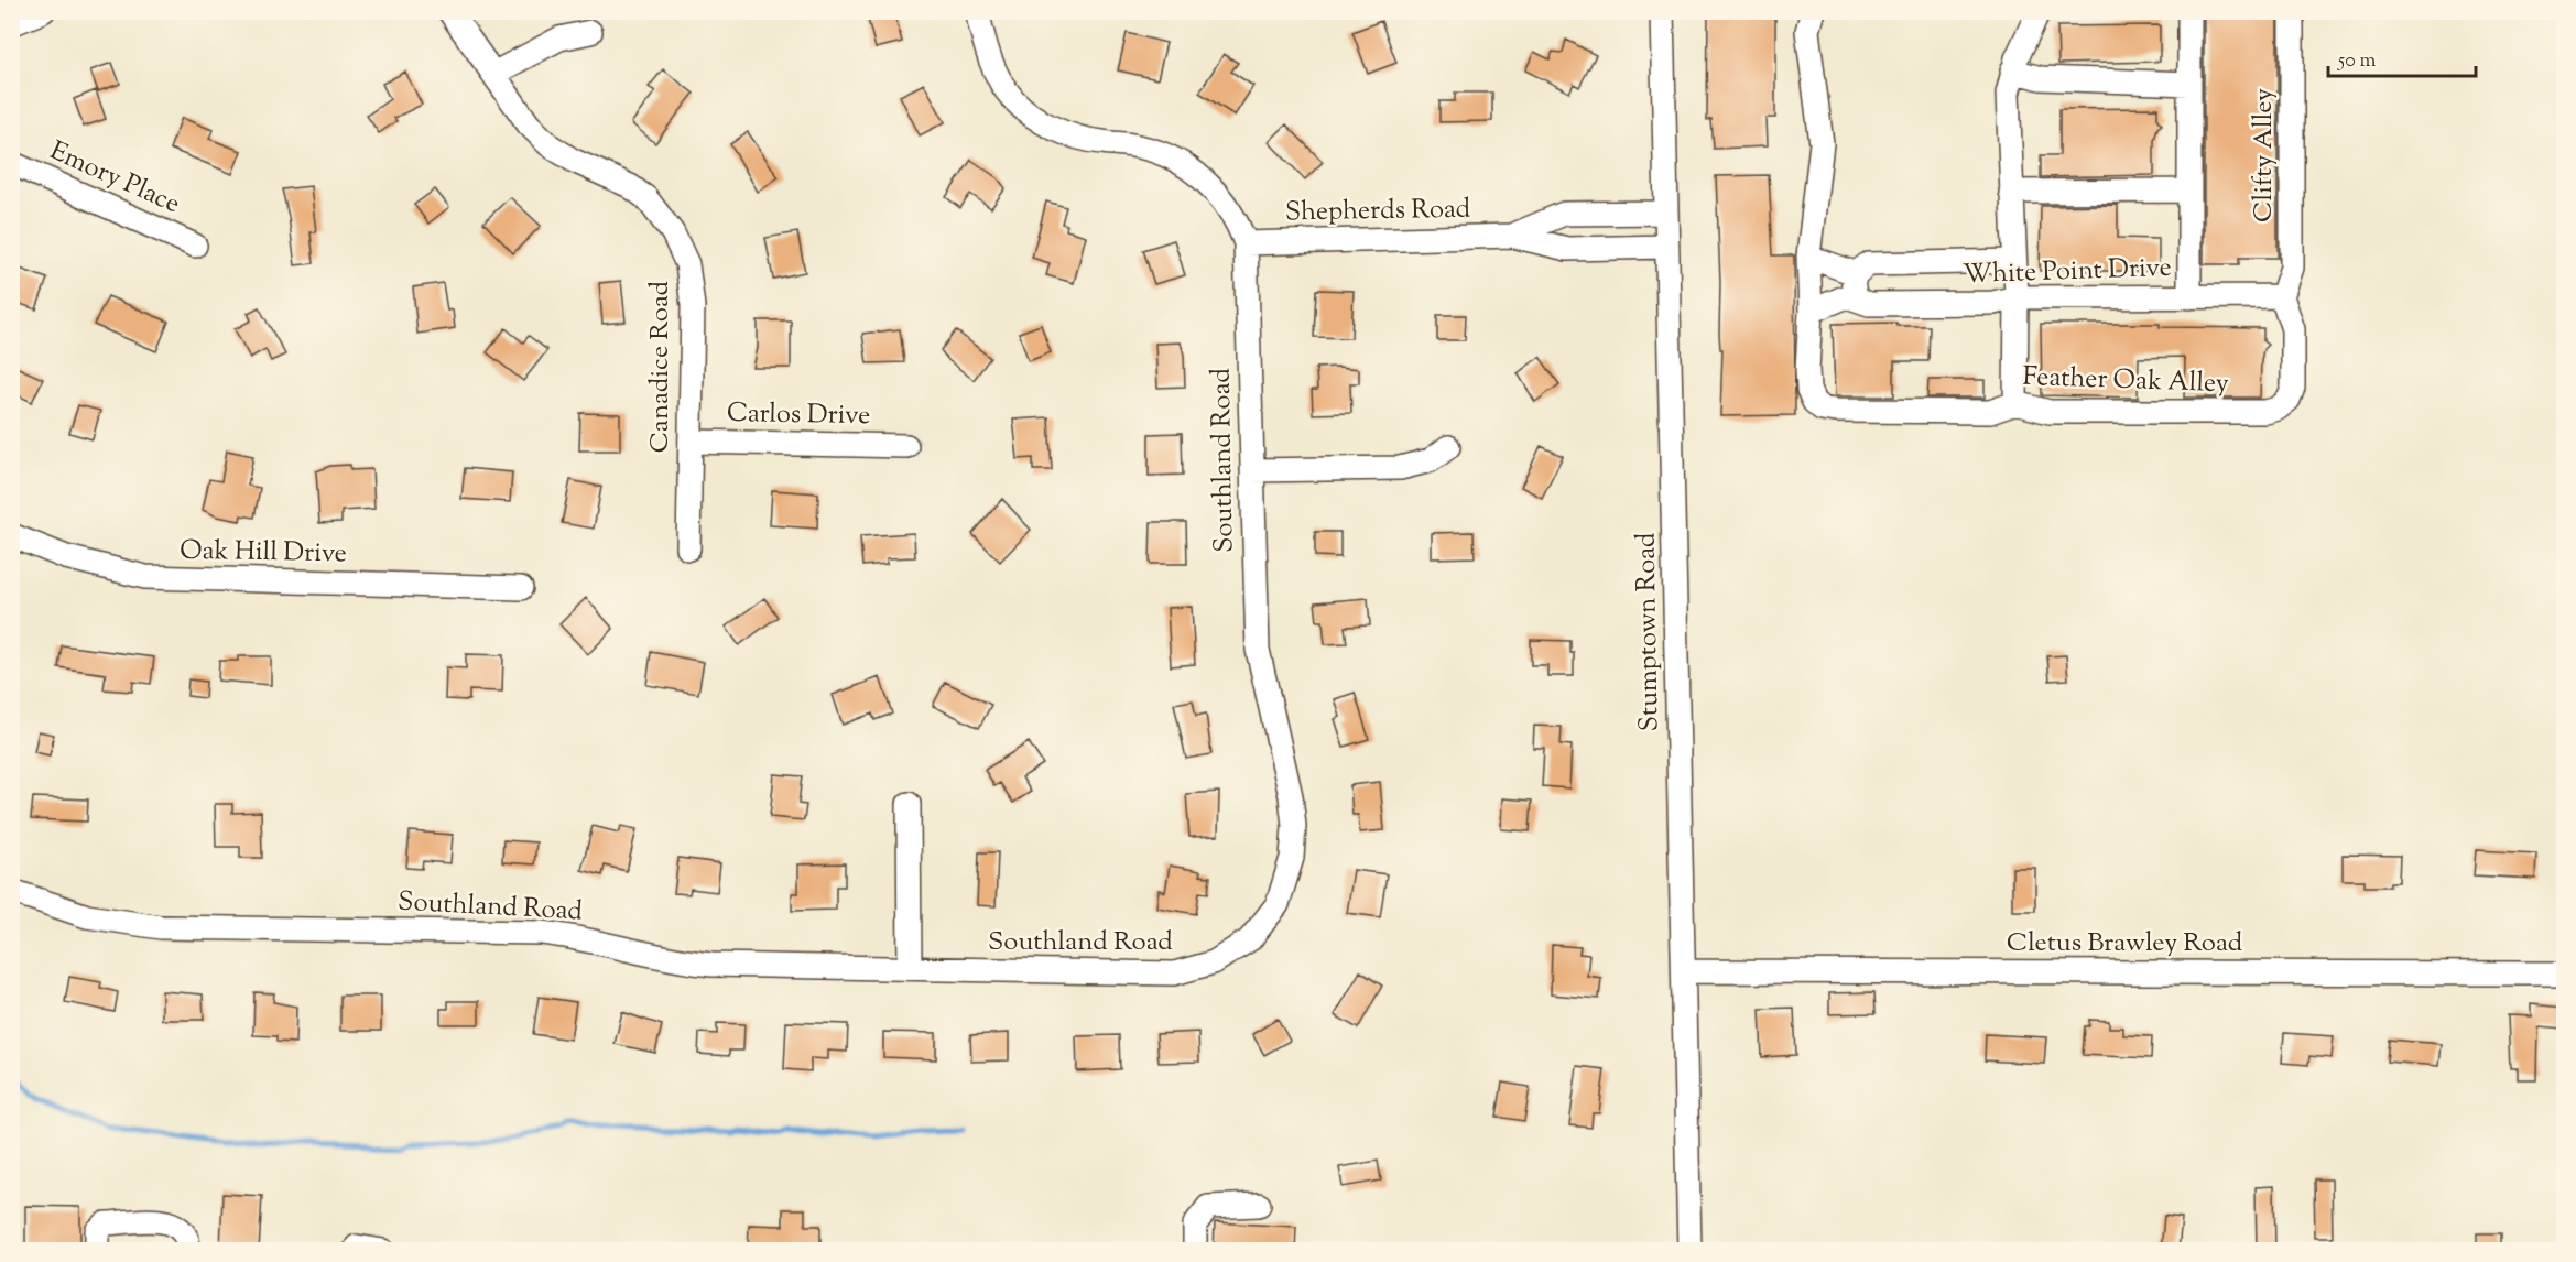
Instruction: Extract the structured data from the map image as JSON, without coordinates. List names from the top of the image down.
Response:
{
  "streets": {
    "street": [
      "Clifty Alley",
      "Emory Place",
      "Shepherds Road",
      "White Point Drive",
      "Canadice Road",
      "Feather Oak Alley",
      "Carlos Drive",
      "Southland Road",
      "Oak Hill Drive",
      "Stumptown Road",
      "Cletus Brawley Road"
    ]
  },
  "crossings": [
    ["Clifty Alley", "White Point Drive"],
    ["Clifty Alley", "Feather Oak Alley"],
    ["Shepherds Road", "Southland Road"],
    ["Shepherds Road", "Stumptown Road"],
    ["White Point Drive", "Feather Oak Alley"],
    ["Canadice Road", "Carlos Drive"],
    ["Stumptown Road", "Cletus Brawley Road"]
  ],
  "scale_bar": "50 m"
}
